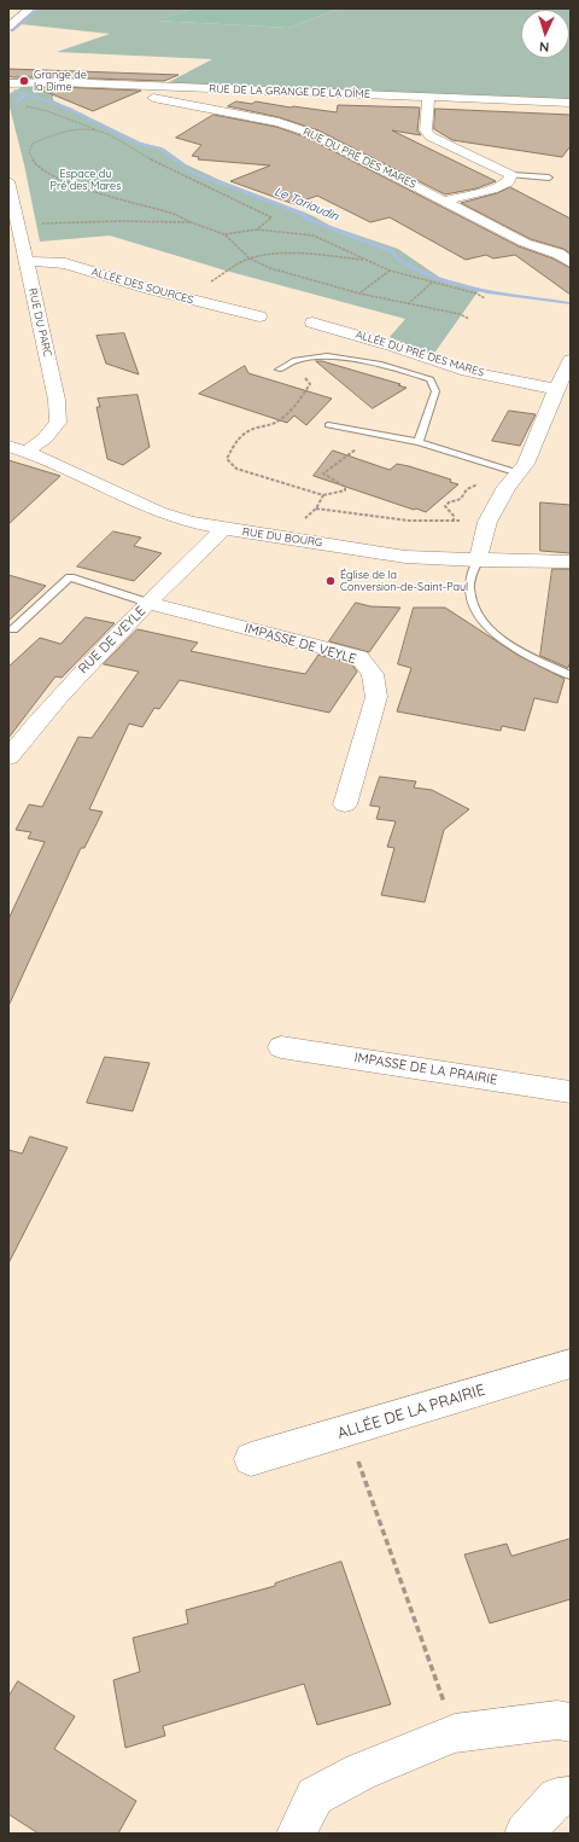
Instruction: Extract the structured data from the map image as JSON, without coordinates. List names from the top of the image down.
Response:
{
  "streets": {
    "street": [
      "RUE DE LA GRANGE DE LA DÎME",
      "RUE DU PRÉ DES MARES",
      "ALLÉE DES SOURCES",
      "RUE DU PARC",
      "ALLÉE DU PRÉ DES MARES",
      "RUE DU BOURG",
      "RUE DE VEYLE",
      "IMPASSE DE VEYLE",
      "IMPASSE DE LA PRAIRIE",
      "ALLÉE DE LA PRAIRIE"
    ]
  },
  "crossings": [
    ["RUE DE LA GRANGE DE LA DÎME", "RUE DU PRÉ DES MARES"],
    ["ALLÉE DES SOURCES", "RUE DU PARC"],
    ["RUE DU PARC", "RUE DU BOURG"],
    ["RUE DU BOURG", "RUE DE VEYLE"],
    ["RUE DE VEYLE", "IMPASSE DE VEYLE"]
  ],
  "water": ["Le Tariaudin"],
  "parks": ["Espace du Pré des Mares"],
  "places": ["Grange de la Dime", "Église de la Conversion-de-Saint-Paul"],
  "north": "bottom"
}
